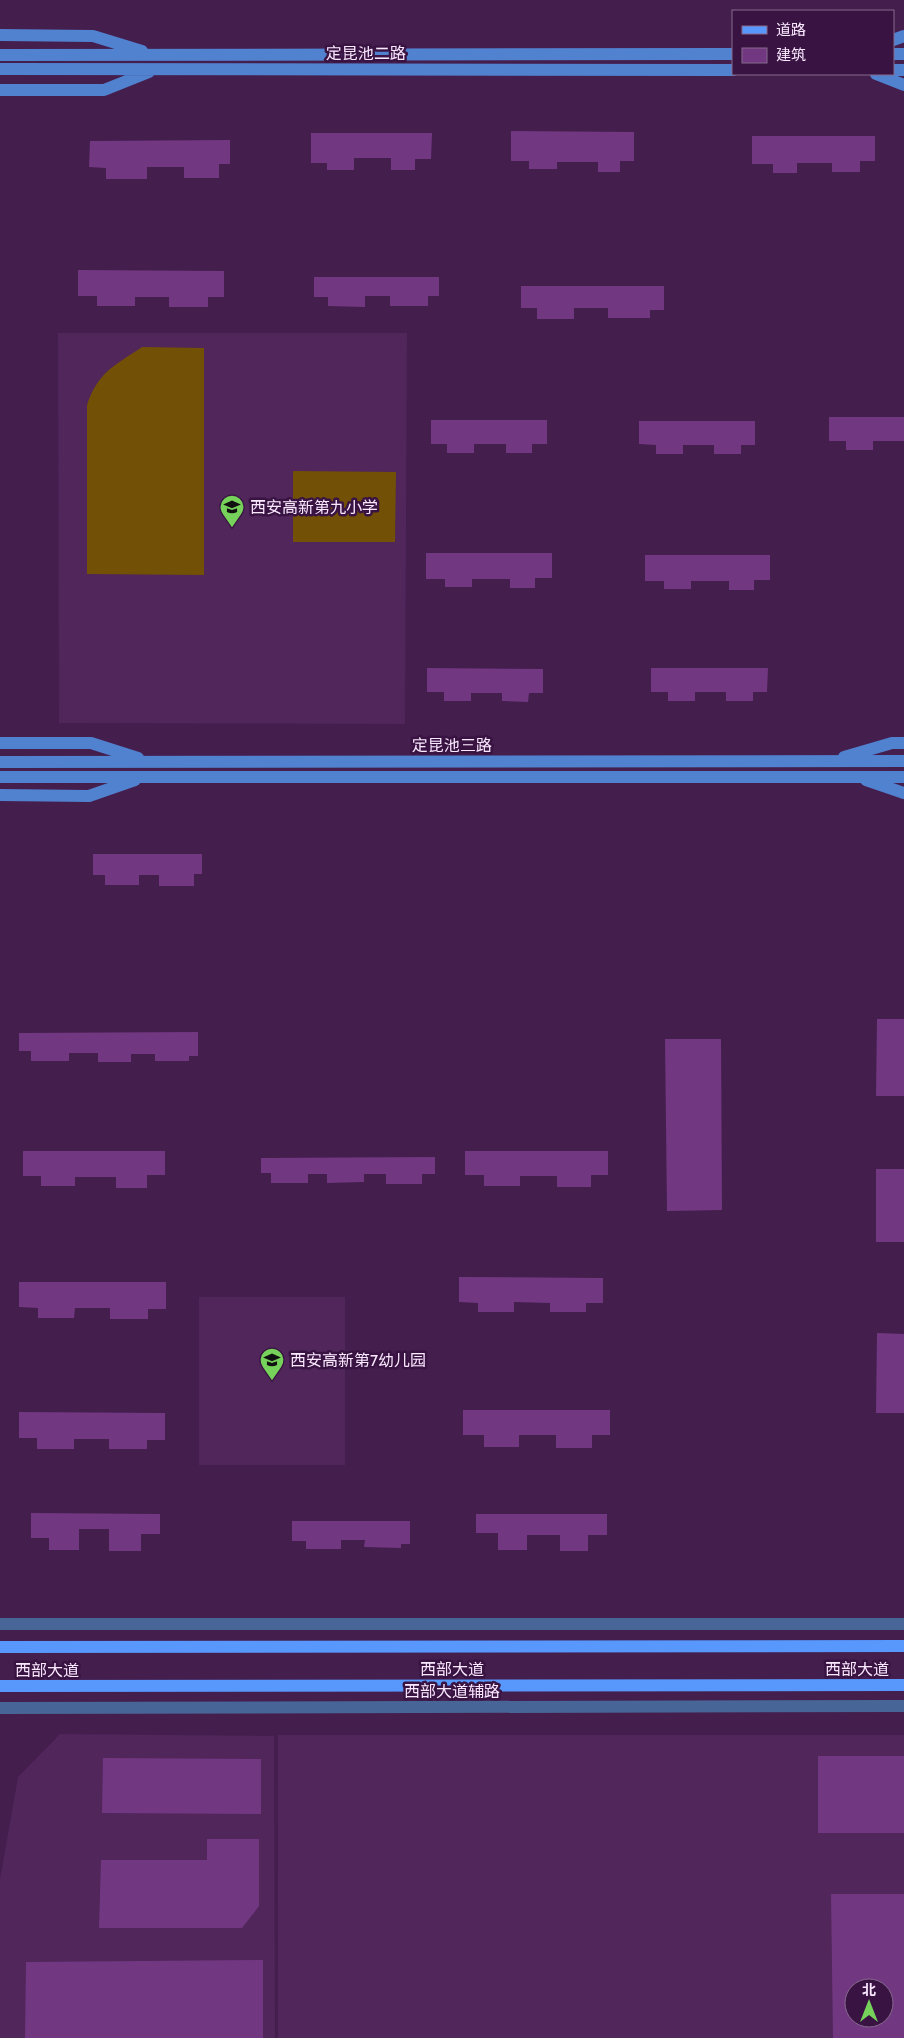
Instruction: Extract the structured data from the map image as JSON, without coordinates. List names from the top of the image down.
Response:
{
  "streets": {
    "main road": ["西部大道"],
    "street": ["定昆池二路", "定昆池三路", "西部大道辅路"]
  },
  "places": {
    "school or university": ["西安高新第九小学", "西安高新第7幼儿园"]
  },
  "legend": ["道路", "建筑"],
  "north": "top"
}
